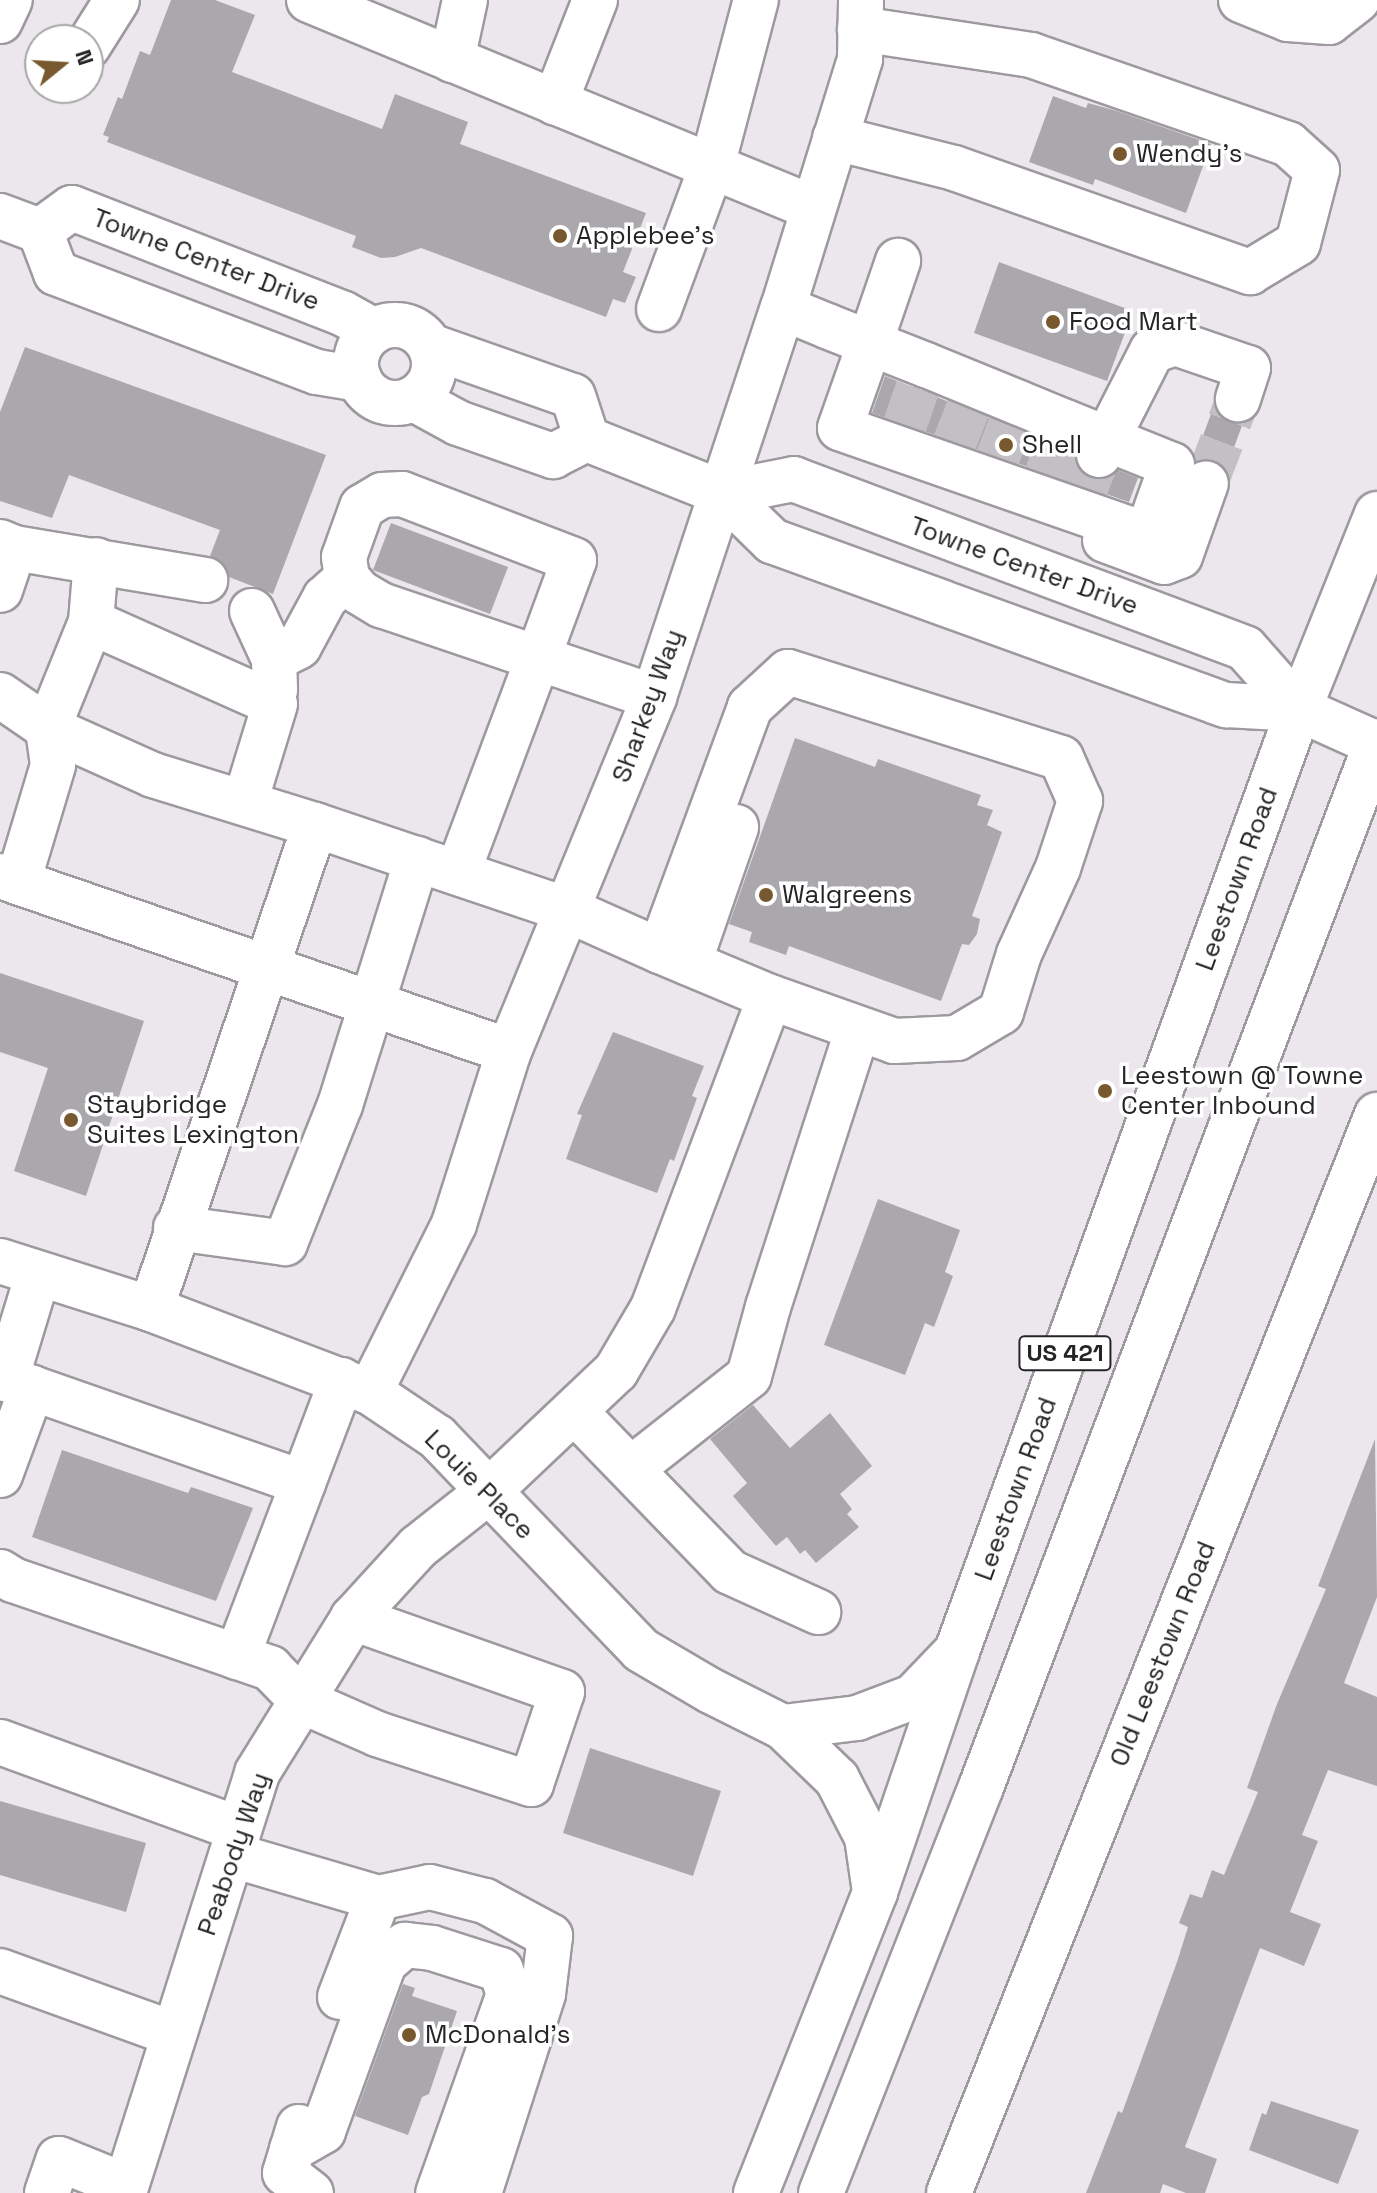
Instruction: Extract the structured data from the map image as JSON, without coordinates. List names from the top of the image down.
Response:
{
  "streets": {
    "street": [
      "Towne Center Drive",
      "Sharkey Way",
      "Leestown Road",
      "US 421",
      "Louie Place",
      "Old Leestown Road",
      "Peabody Way"
    ]
  },
  "crossings": [
    ["Towne Center Drive", "Sharkey Way"],
    ["Towne Center Drive", "Leestown Road"],
    ["Towne Center Drive", "US 421"],
    ["Sharkey Way", "Louie Place"],
    ["Leestown Road", "Louie Place"],
    ["Louie Place", "Peabody Way"]
  ],
  "places": [
    "Wendy's",
    "Applebee's",
    "Food Mart",
    "Shell",
    "Walgreens",
    "Leestown @ Towne Center Inbound",
    "Staybridge Suites Lexington",
    "McDonald's"
  ],
  "north": "right"
}
